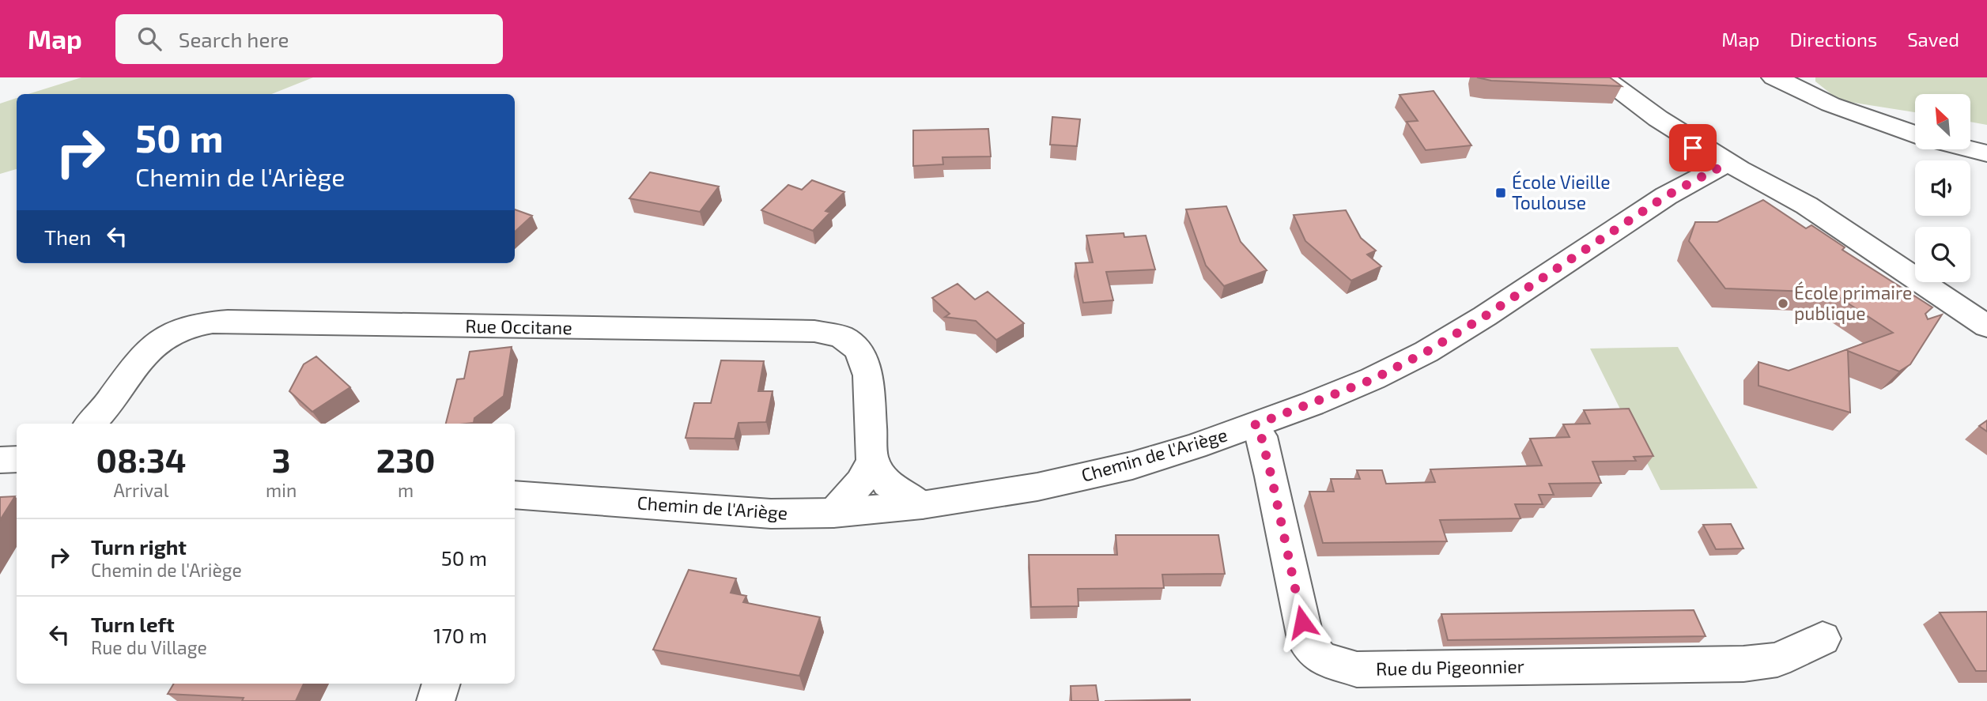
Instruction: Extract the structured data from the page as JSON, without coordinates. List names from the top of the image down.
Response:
{
  "streets": {
    "street": ["Rue Occitane", "Chemin de l'Ariège", "Rue du Pigeonnier"]
  },
  "crossings": [
    ["Rue Occitane", "Chemin de l'Ariège"],
    ["Chemin de l'Ariège", "Rue du Pigeonnier"]
  ],
  "places": {
    "transit": ["École Vieille Toulouse"],
    "other": ["École primaire publique"]
  },
  "north": "top left",
  "page": {
    "header": "Map",
    "search": "Search here",
    "nav": ["Map", "Directions", "Saved"],
    "turn": ["50 m", "Chemin de l'Ariège"],
    "then": "Then",
    "eta": [
      "08:34",
      "Arrival",
      "3",
      "min",
      "230",
      "m"
    ],
    "list": [
      {
        "name": "Turn right",
        "note": "Chemin de l'Ariège",
        "value": "50 m"
      },
      {
        "name": "Turn left",
        "note": "Rue du Village",
        "value": "170 m"
      }
    ]
  }
}
